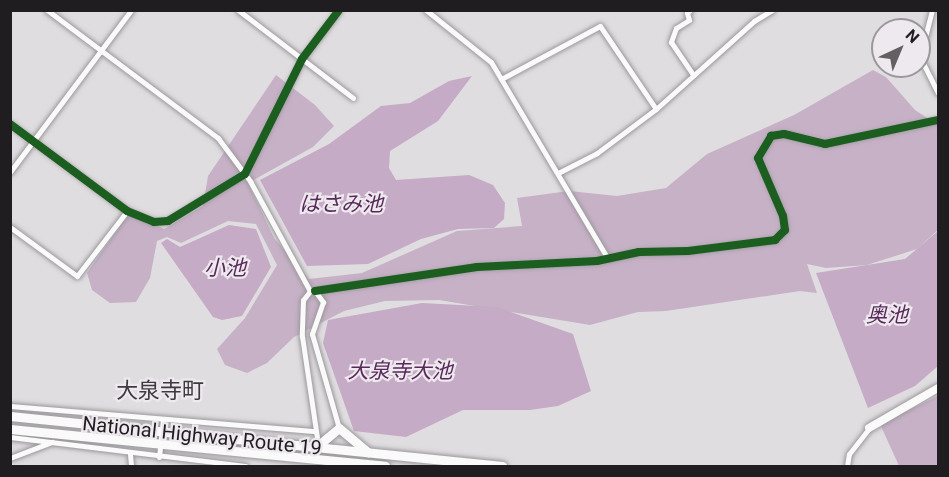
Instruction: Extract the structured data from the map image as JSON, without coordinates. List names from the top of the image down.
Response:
{
  "streets": {
    "highway": ["National Highway Route 19"]
  },
  "districts": ["大泉寺町"],
  "water": [
    "はさみ池",
    "小池",
    "奥池",
    "大泉寺大池"
  ],
  "north": "top right"
}
